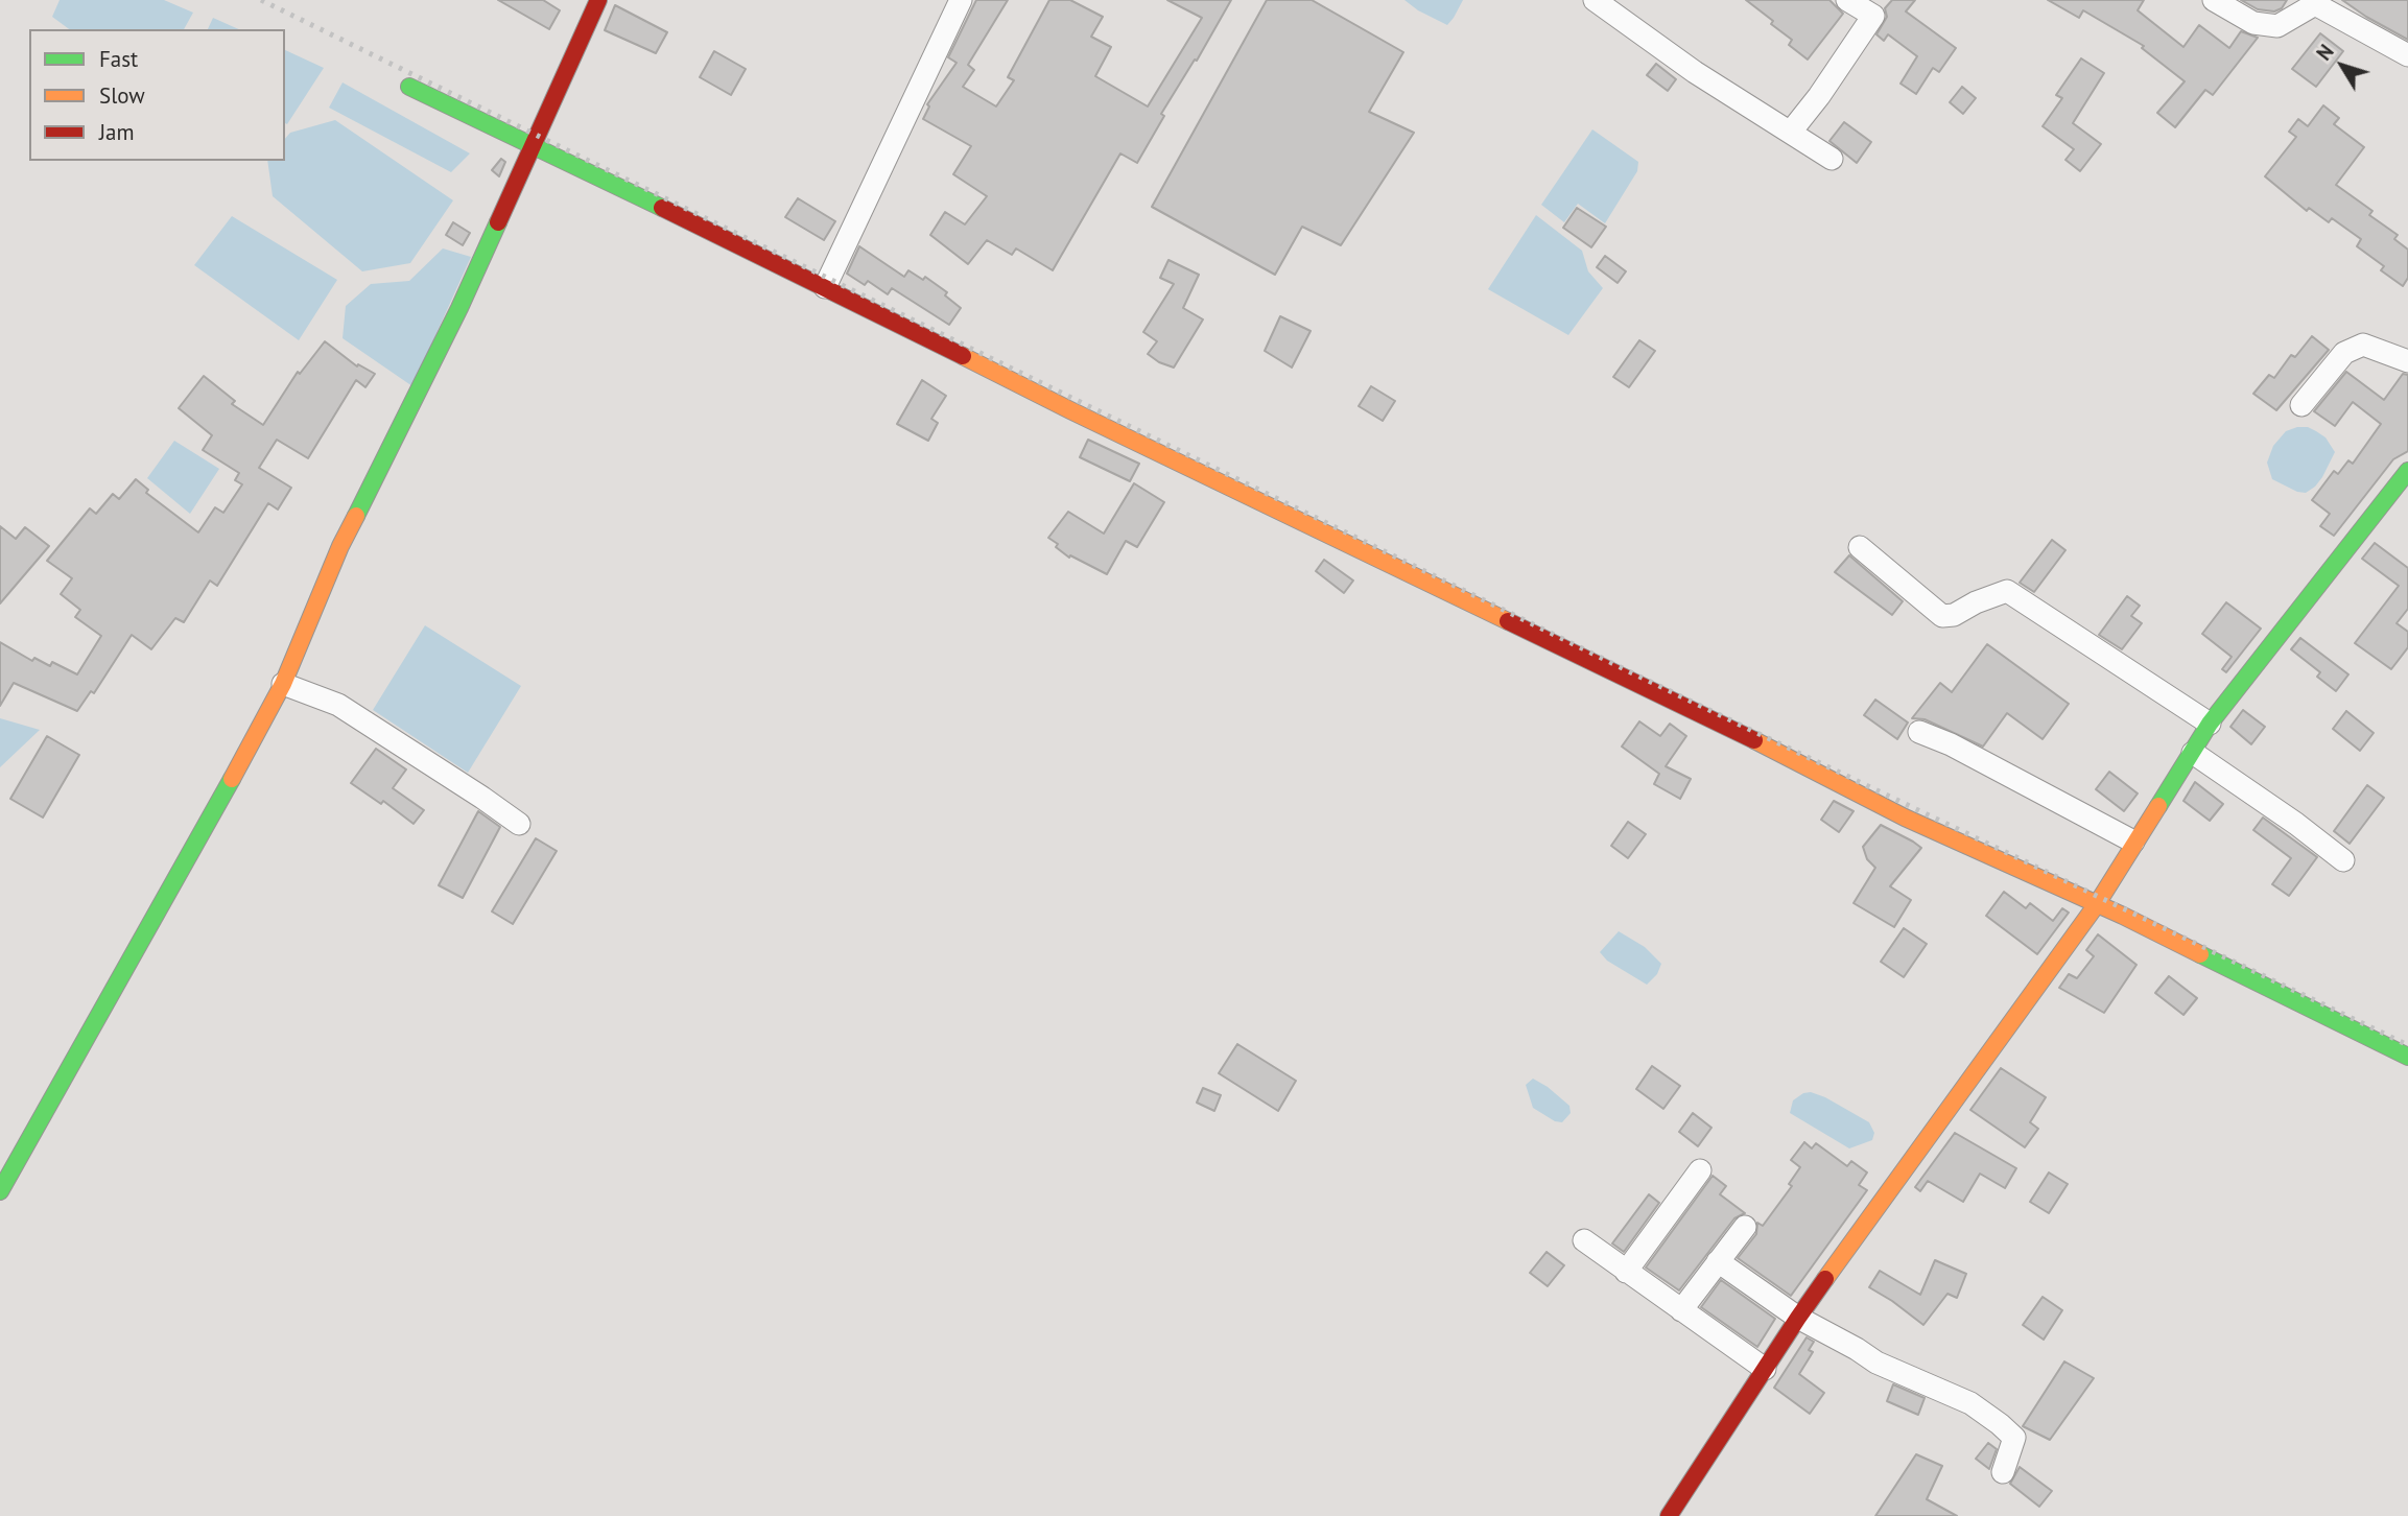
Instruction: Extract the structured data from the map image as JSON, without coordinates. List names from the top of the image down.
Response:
{
  "legend": ["Fast", "Slow", "Jam"],
  "north": "top left"
}
